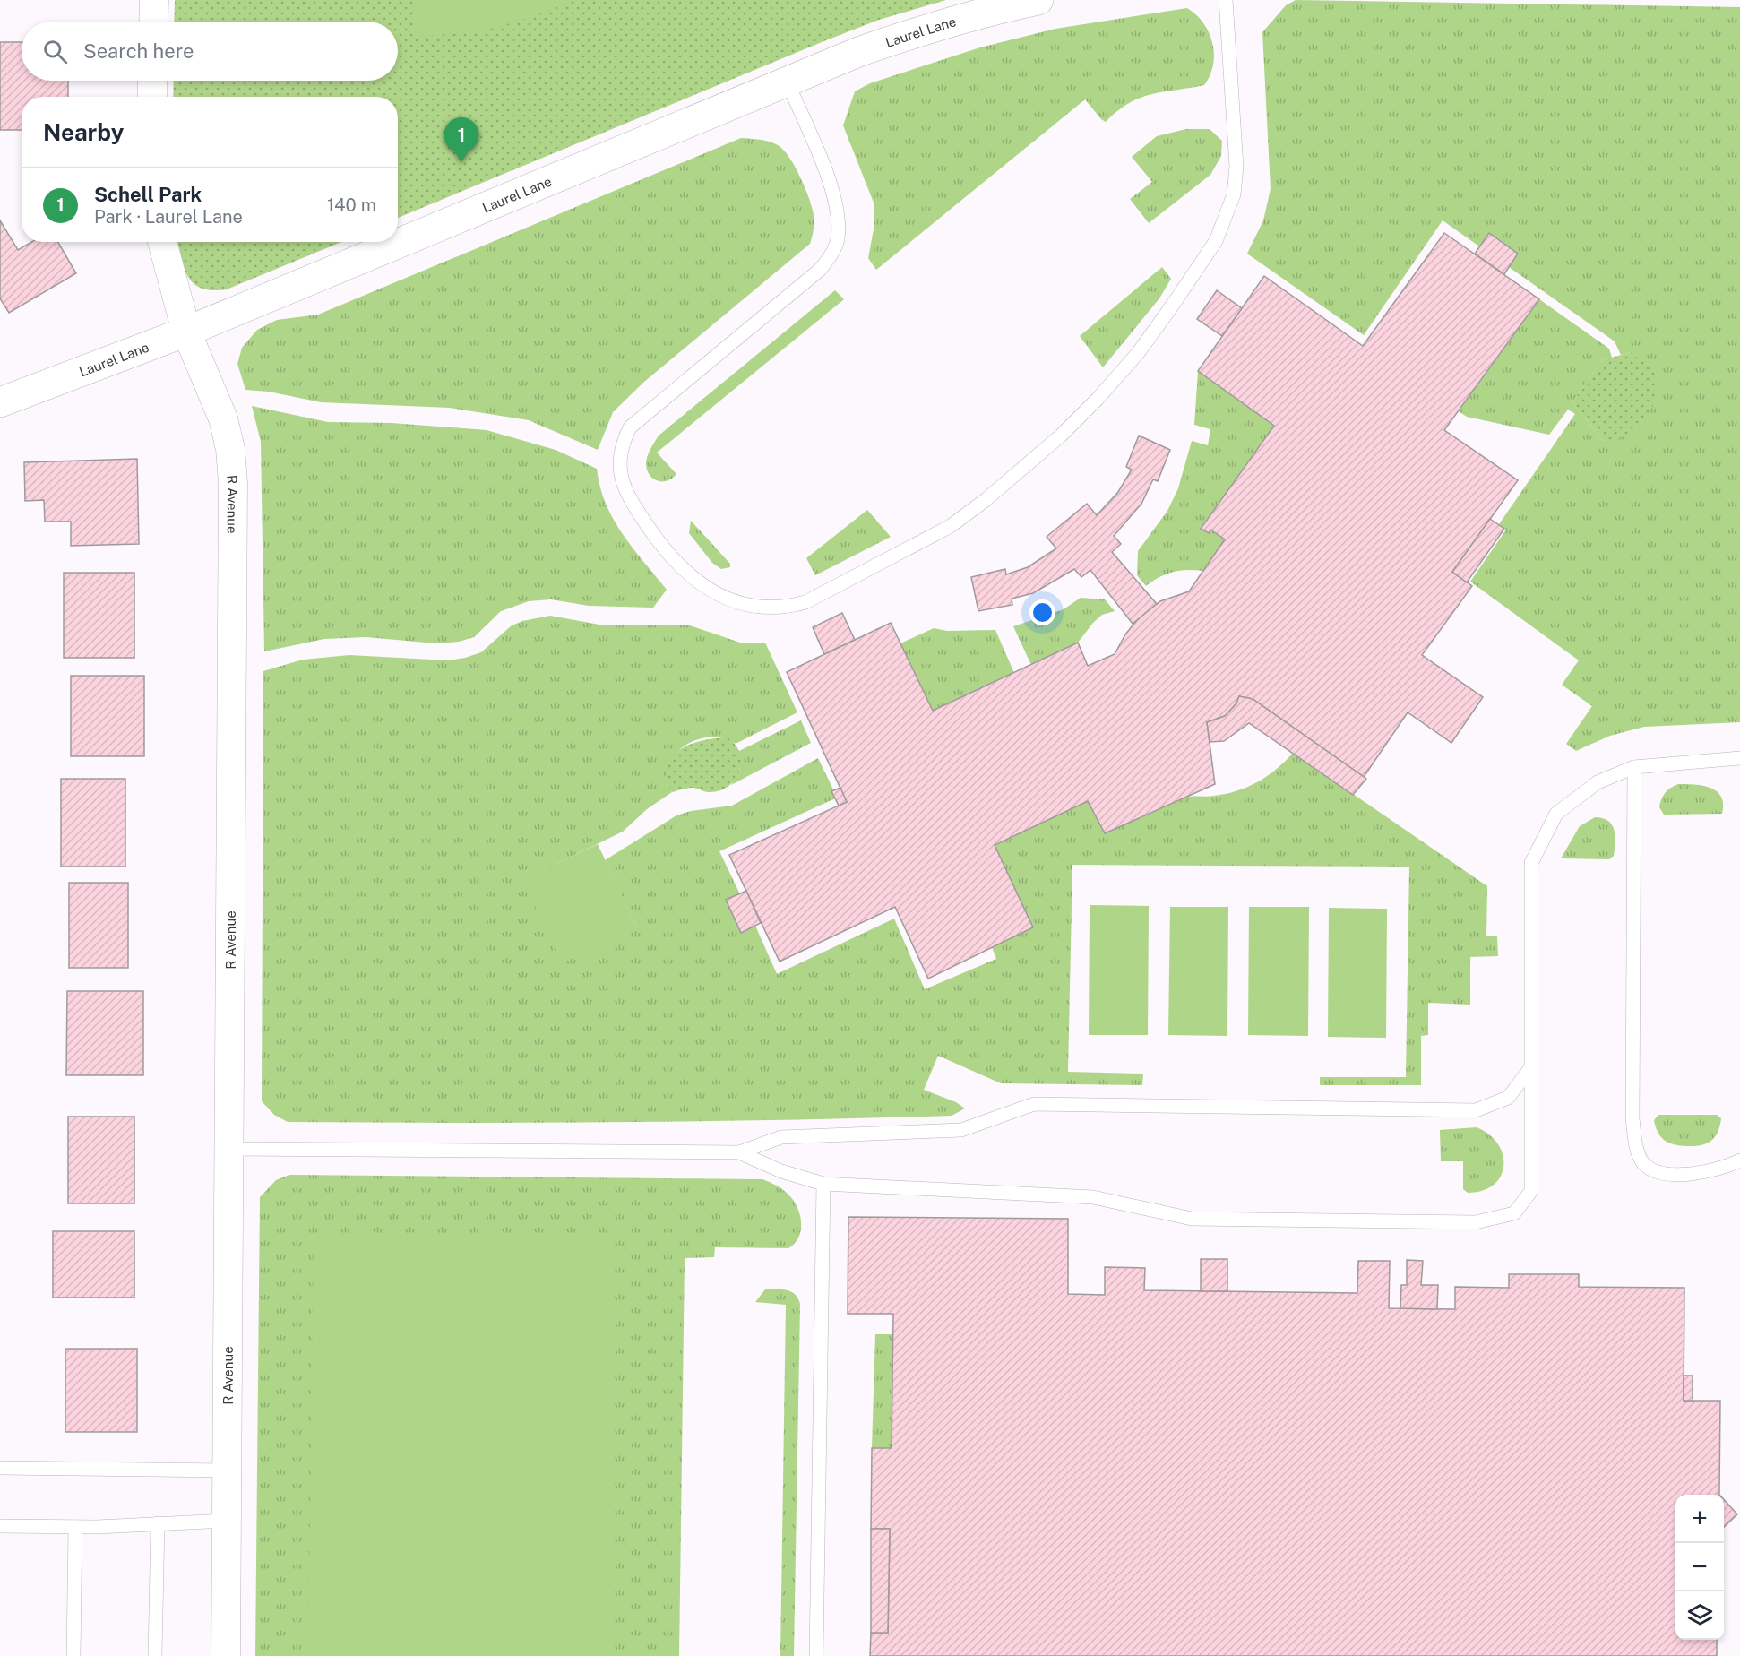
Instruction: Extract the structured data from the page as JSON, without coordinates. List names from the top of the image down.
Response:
{
  "streets": {
    "street": ["Laurel Lane", "R Avenue"]
  },
  "crossings": [
    ["Laurel Lane", "R Avenue"]
  ],
  "page": {
    "search": "Search here",
    "heading": "Nearby",
    "pins": "1",
    "list": [
      {
        "mark": "1",
        "name": "Schell Park",
        "note": "Park · Laurel Lane",
        "value": "140 m"
      }
    ],
    "map_buttons": ["+", "−"]
  }
}
